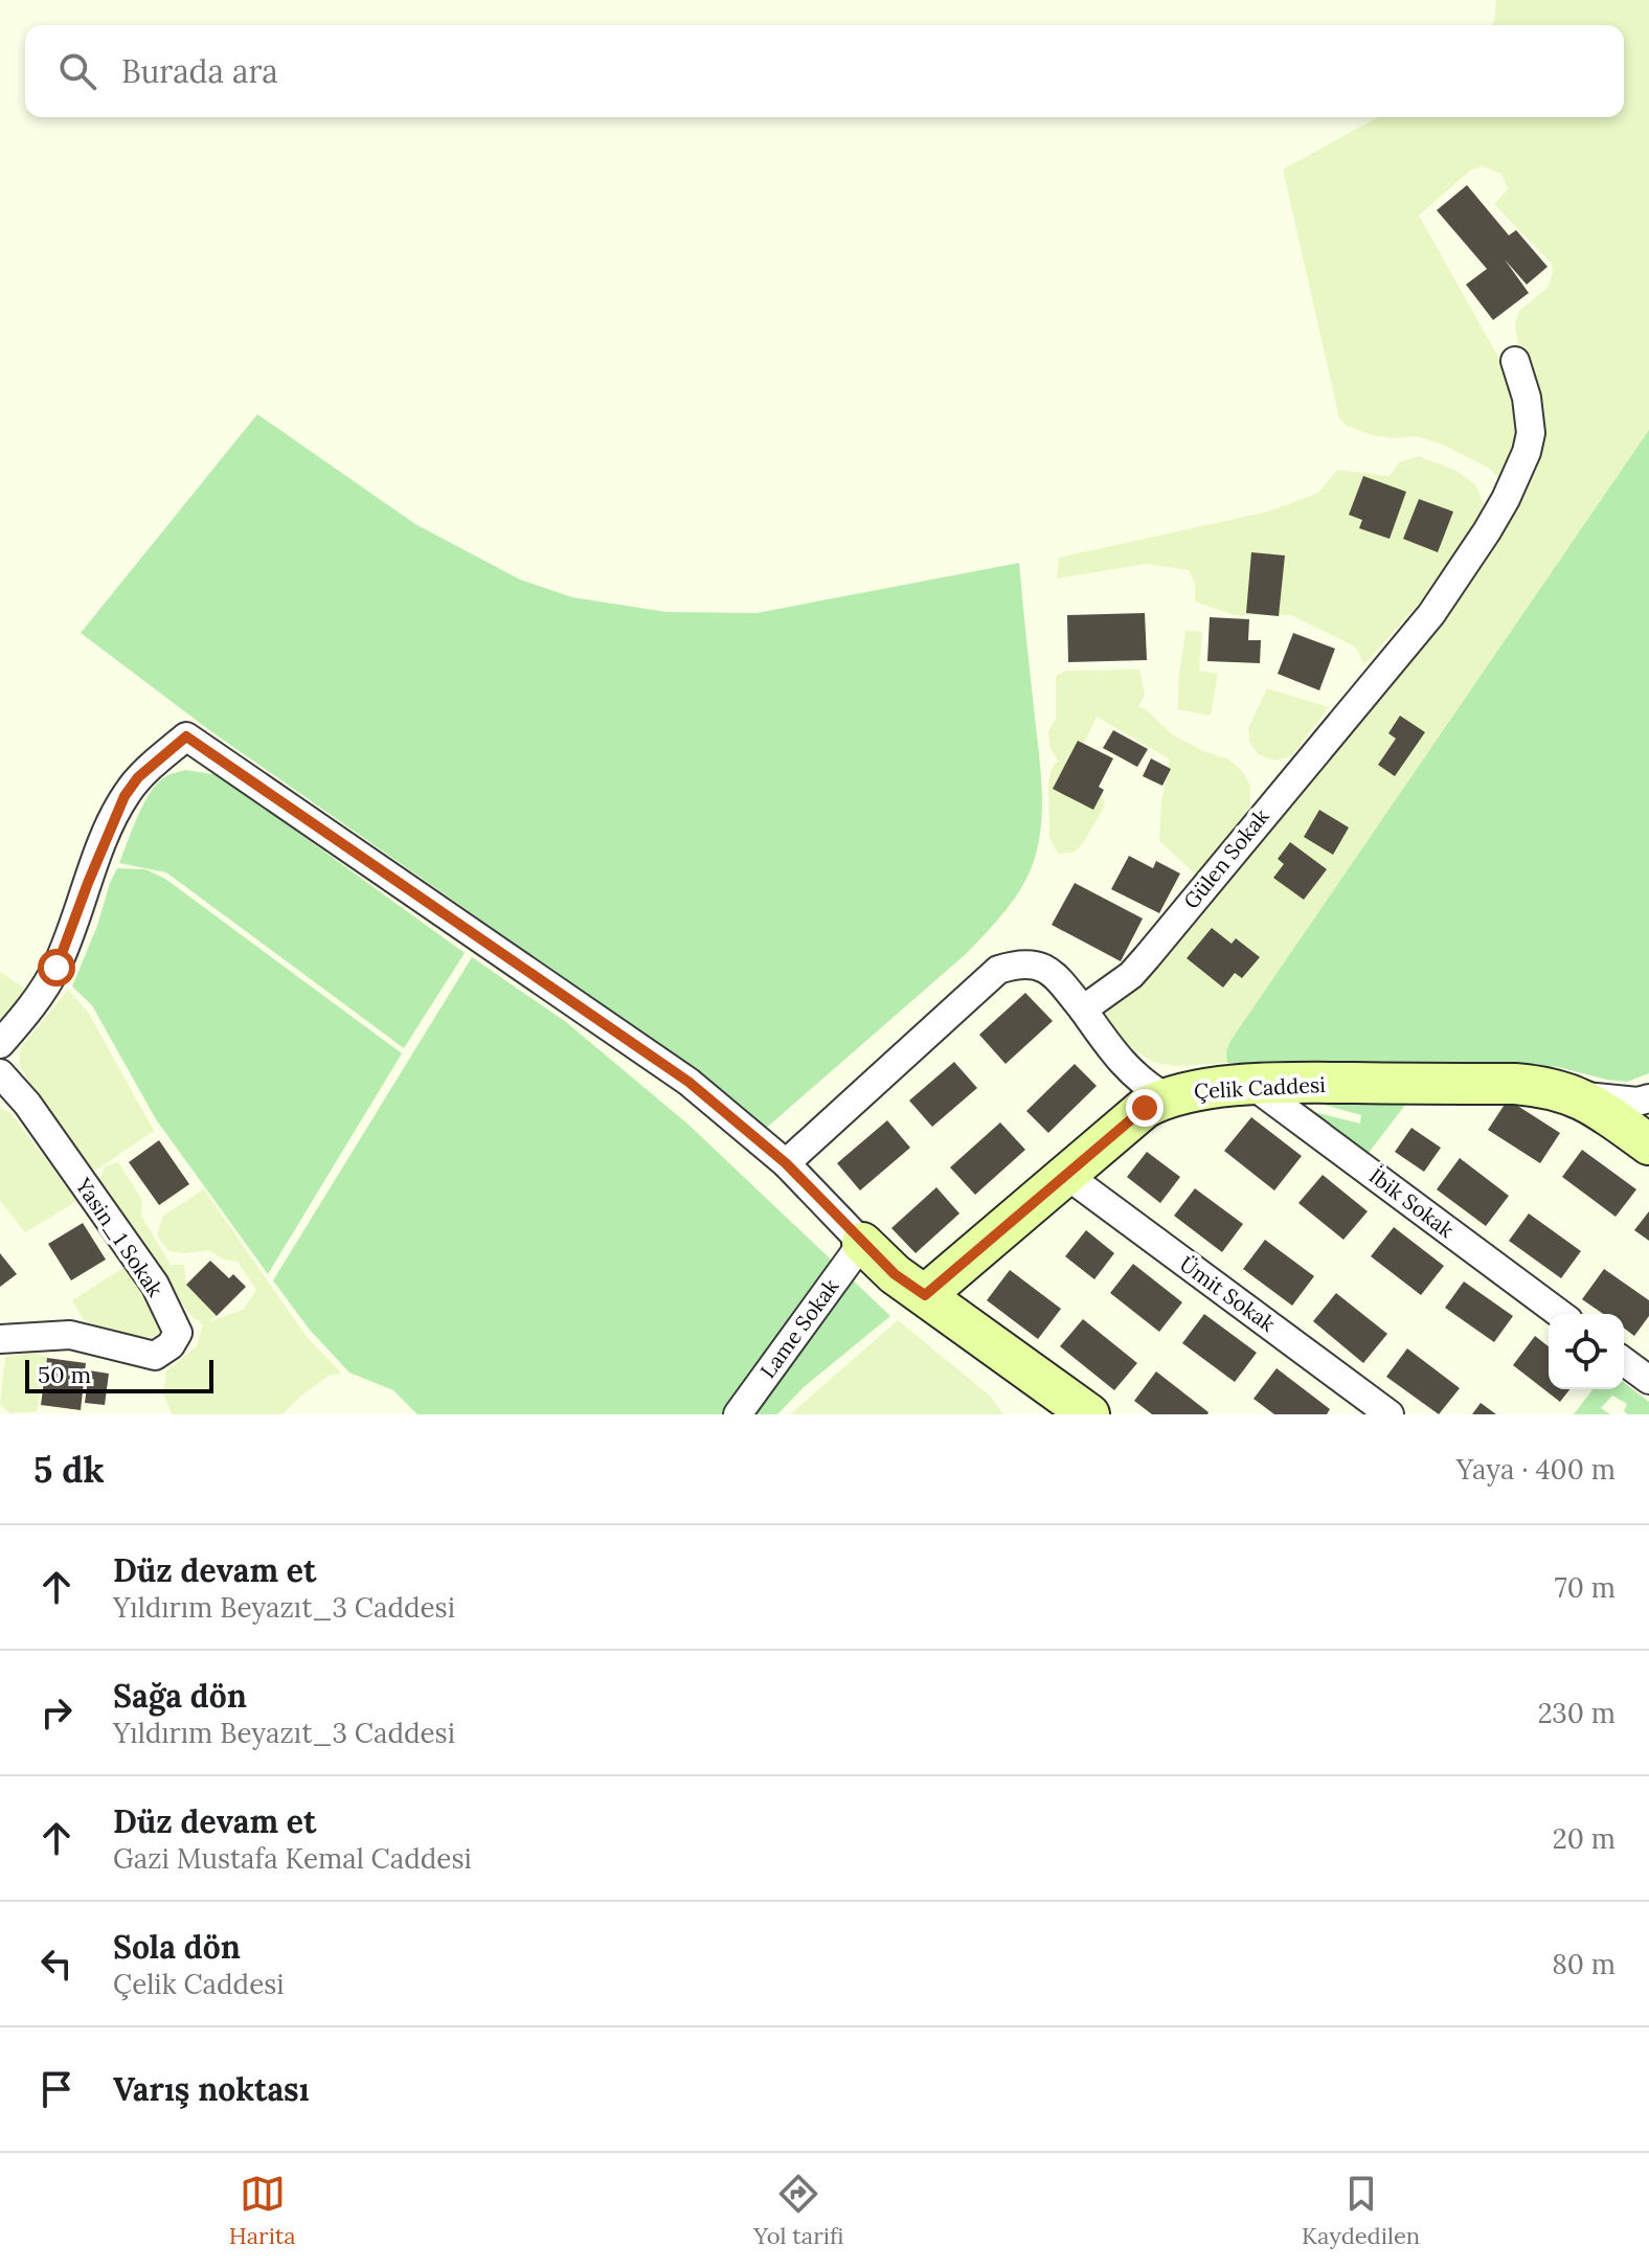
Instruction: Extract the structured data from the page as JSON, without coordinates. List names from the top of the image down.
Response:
{
  "streets": {
    "street": [
      "Gülen Sokak",
      "Çelik Caddesi",
      "İbik Sokak",
      "Yasin_1 Sokak",
      "Ümit Sokak",
      "Lame Sokak"
    ]
  },
  "crossings": [
    ["Çelik Caddesi", "İbik Sokak"],
    ["Çelik Caddesi", "Ümit Sokak"]
  ],
  "scale_bar": "50 m",
  "page": {
    "search": "Burada ara",
    "scale": "50 m",
    "heading": ["5 dk", "Yaya · 400 m"],
    "list": [
      ["Düz devam et", "Yıldırım Beyazıt_3 Caddesi", "70 m"],
      ["Sağa dön", "Yıldırım Beyazıt_3 Caddesi", "230 m"],
      ["Düz devam et", "Gazi Mustafa Kemal Caddesi", "20 m"],
      ["Sola dön", "Çelik Caddesi", "80 m"],
      "Varış noktası"
    ],
    "nav": ["Harita", "Yol tarifi", "Kaydedilen"]
  }
}
